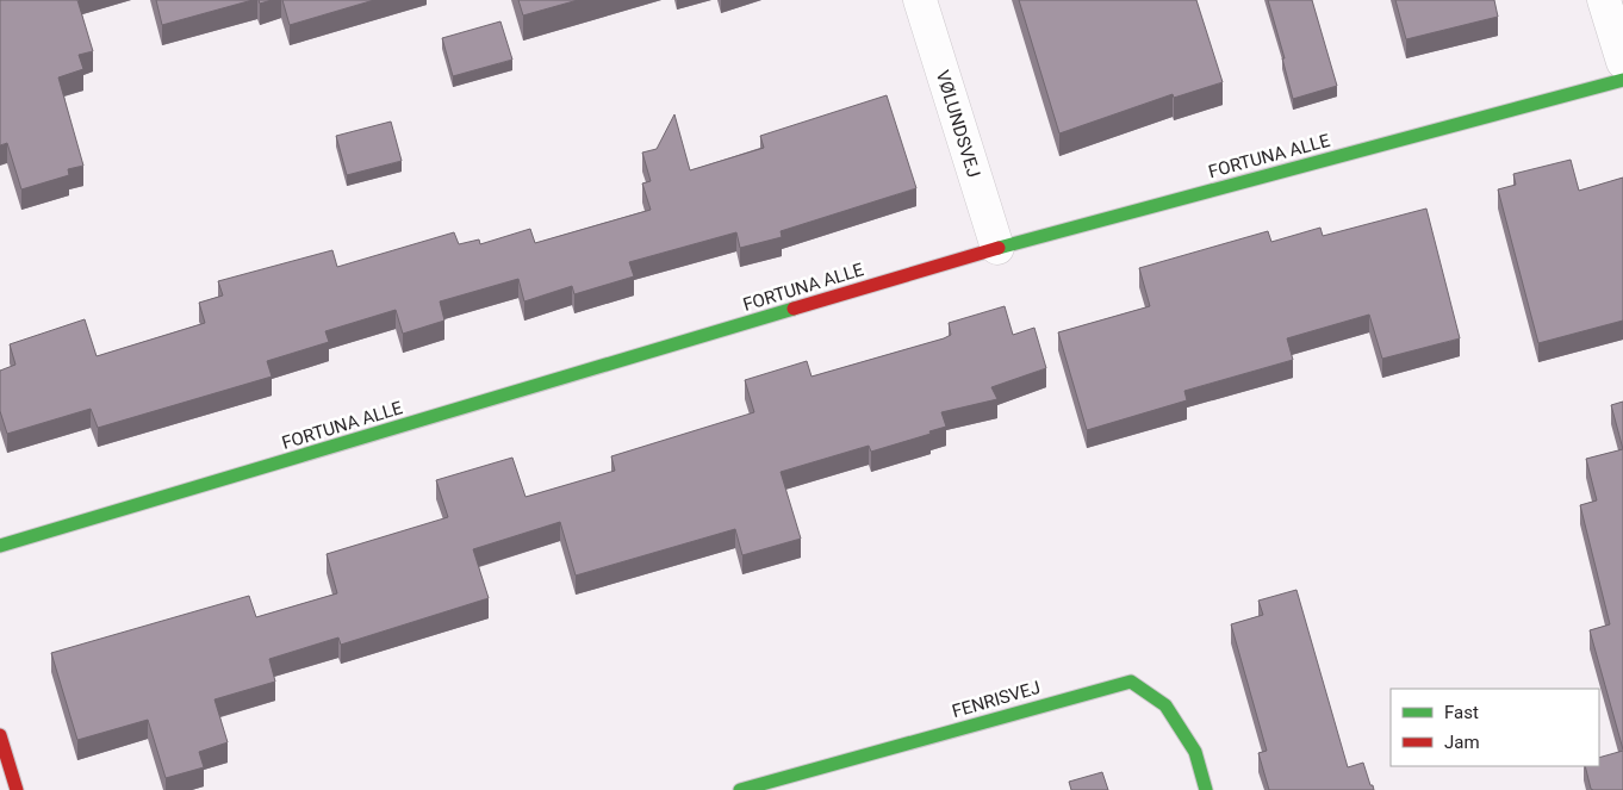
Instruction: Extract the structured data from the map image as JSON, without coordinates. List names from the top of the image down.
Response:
{
  "streets": {
    "street": ["VØLUNDSVEJ", "FORTUNA ALLE", "FENRISVEJ"]
  },
  "crossings": [
    ["VØLUNDSVEJ", "FORTUNA ALLE"]
  ],
  "legend": ["Fast", "Jam"]
}
